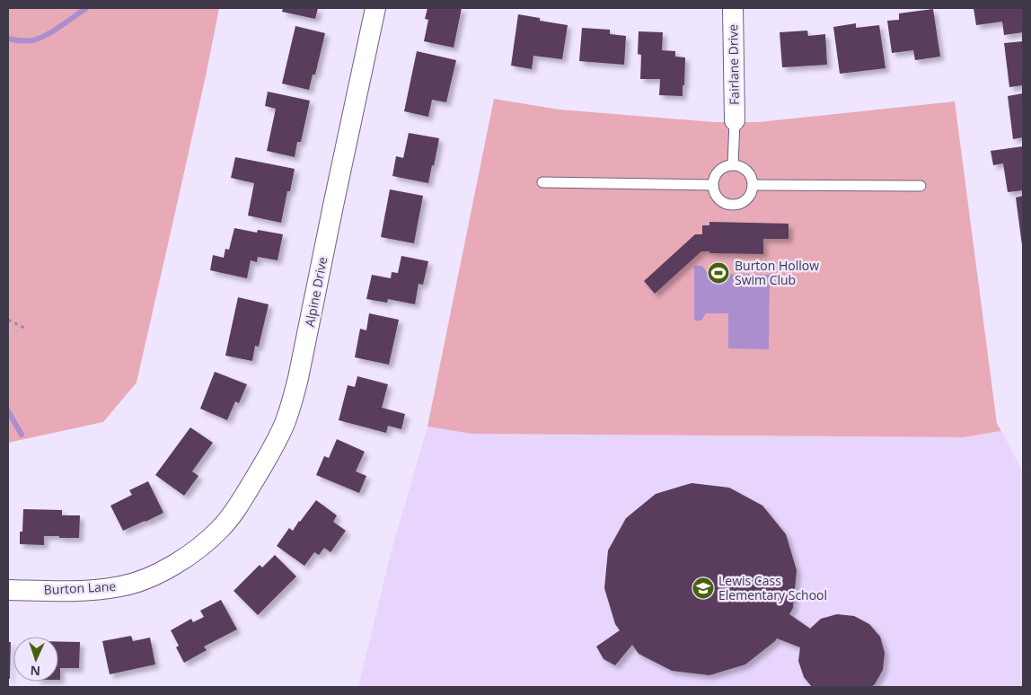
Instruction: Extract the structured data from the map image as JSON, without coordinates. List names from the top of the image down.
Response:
{
  "streets": {
    "street": ["Fairlane Drive", "Alpine Drive", "Burton Lane"]
  },
  "crossings": [
    ["Alpine Drive", "Burton Lane"]
  ],
  "places": {
    "sports": ["Burton Hollow Swim Club"],
    "school or university": ["Lewis Cass Elementary School"]
  },
  "north": "bottom"
}
